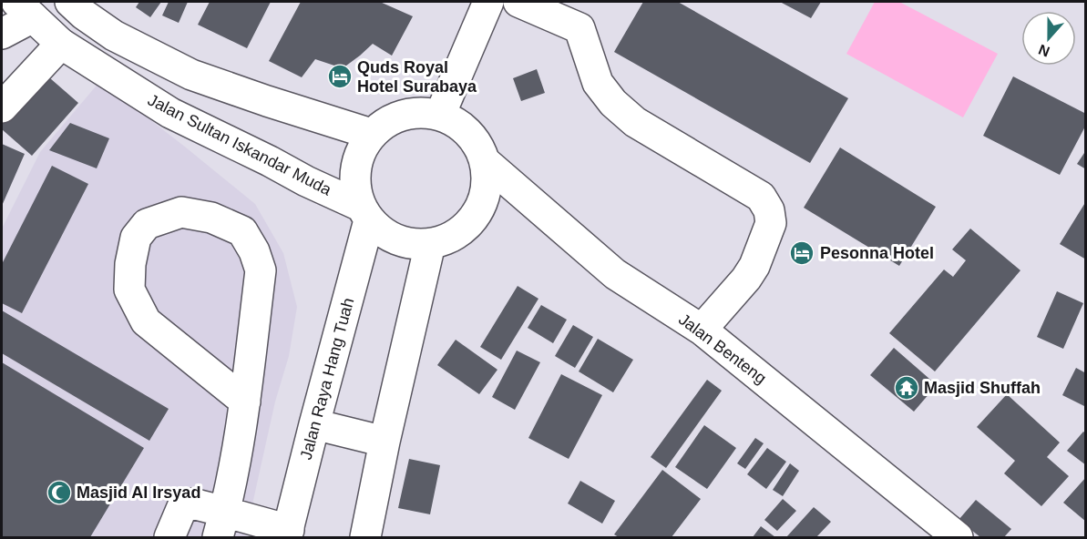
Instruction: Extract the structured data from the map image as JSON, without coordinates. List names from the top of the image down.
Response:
{
  "streets": {
    "main road": ["Jalan Sultan Iskandar Muda", "Jalan Benteng", "Jalan Raya Hang Tuah"]
  },
  "crossings": [
    ["Jalan Sultan Iskandar Muda", "Jalan Benteng"],
    ["Jalan Sultan Iskandar Muda", "Jalan Raya Hang Tuah"],
    ["Jalan Benteng", "Jalan Raya Hang Tuah"]
  ],
  "places": {
    "hotel": ["Quds Royal Hotel Surabaya", "Pesonna Hotel"],
    "temple": ["Masjid Shuffah"],
    "mosque": ["Masjid Al Irsyad"]
  },
  "north": "bottom"
}
